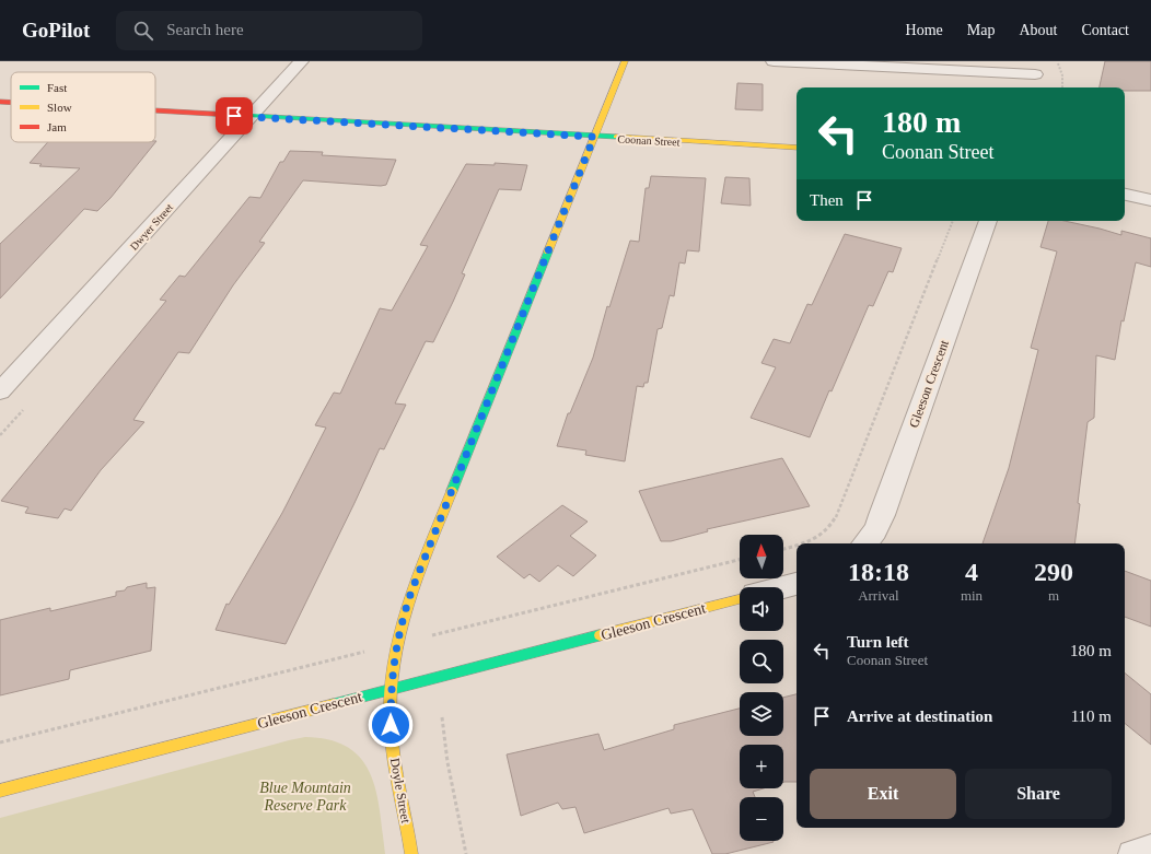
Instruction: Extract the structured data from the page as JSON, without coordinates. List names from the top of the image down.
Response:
{
  "streets": {
    "street": [
      "Coonan Street",
      "Dwyer Street",
      "Gleeson Crescent",
      "Doyle Street"
    ]
  },
  "crossings": [
    ["Coonan Street", "Dwyer Street"],
    ["Coonan Street", "Doyle Street"],
    ["Gleeson Crescent", "Doyle Street"]
  ],
  "parks": ["Blue Mountain Reserve Park"],
  "legend": ["Fast", "Slow", "Jam"],
  "north": "top",
  "page": {
    "header": "GoPilot",
    "search": "Search here",
    "nav": [
      "Home",
      "Map",
      "About",
      "Contact"
    ],
    "turn": ["180 m", "Coonan Street"],
    "then": "Then",
    "map_buttons": ["+", "−"],
    "eta": [
      "18:18",
      "Arrival",
      "4",
      "min",
      "290",
      "m"
    ],
    "list": [
      {
        "name": "Turn left",
        "note": "Coonan Street",
        "value": "180 m"
      },
      {
        "name": "Arrive at destination",
        "value": "110 m"
      }
    ],
    "buttons": ["Exit", "Share"]
  }
}
